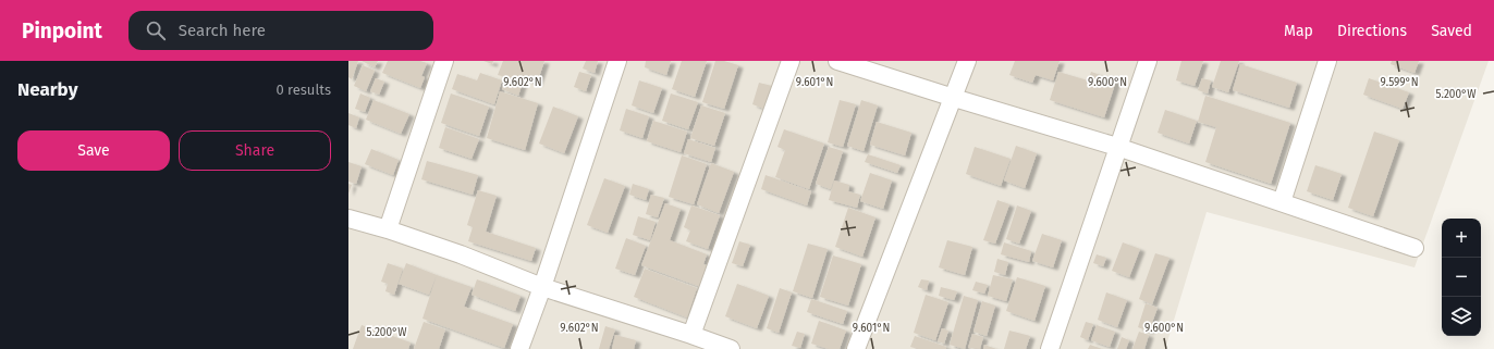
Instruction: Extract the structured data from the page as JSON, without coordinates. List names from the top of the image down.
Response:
{
  "page": {
    "header": "Pinpoint",
    "search": "Search here",
    "nav": ["Map", "Directions", "Saved"],
    "heading": ["Nearby", "0 results"],
    "buttons": ["Save", "Share"],
    "map_buttons": ["+", "−"]
  },
  "coordinates": [
    "9.602°N",
    "9.601°N",
    "9.600°N",
    "9.599°N",
    "5.200°W"
  ]
}
